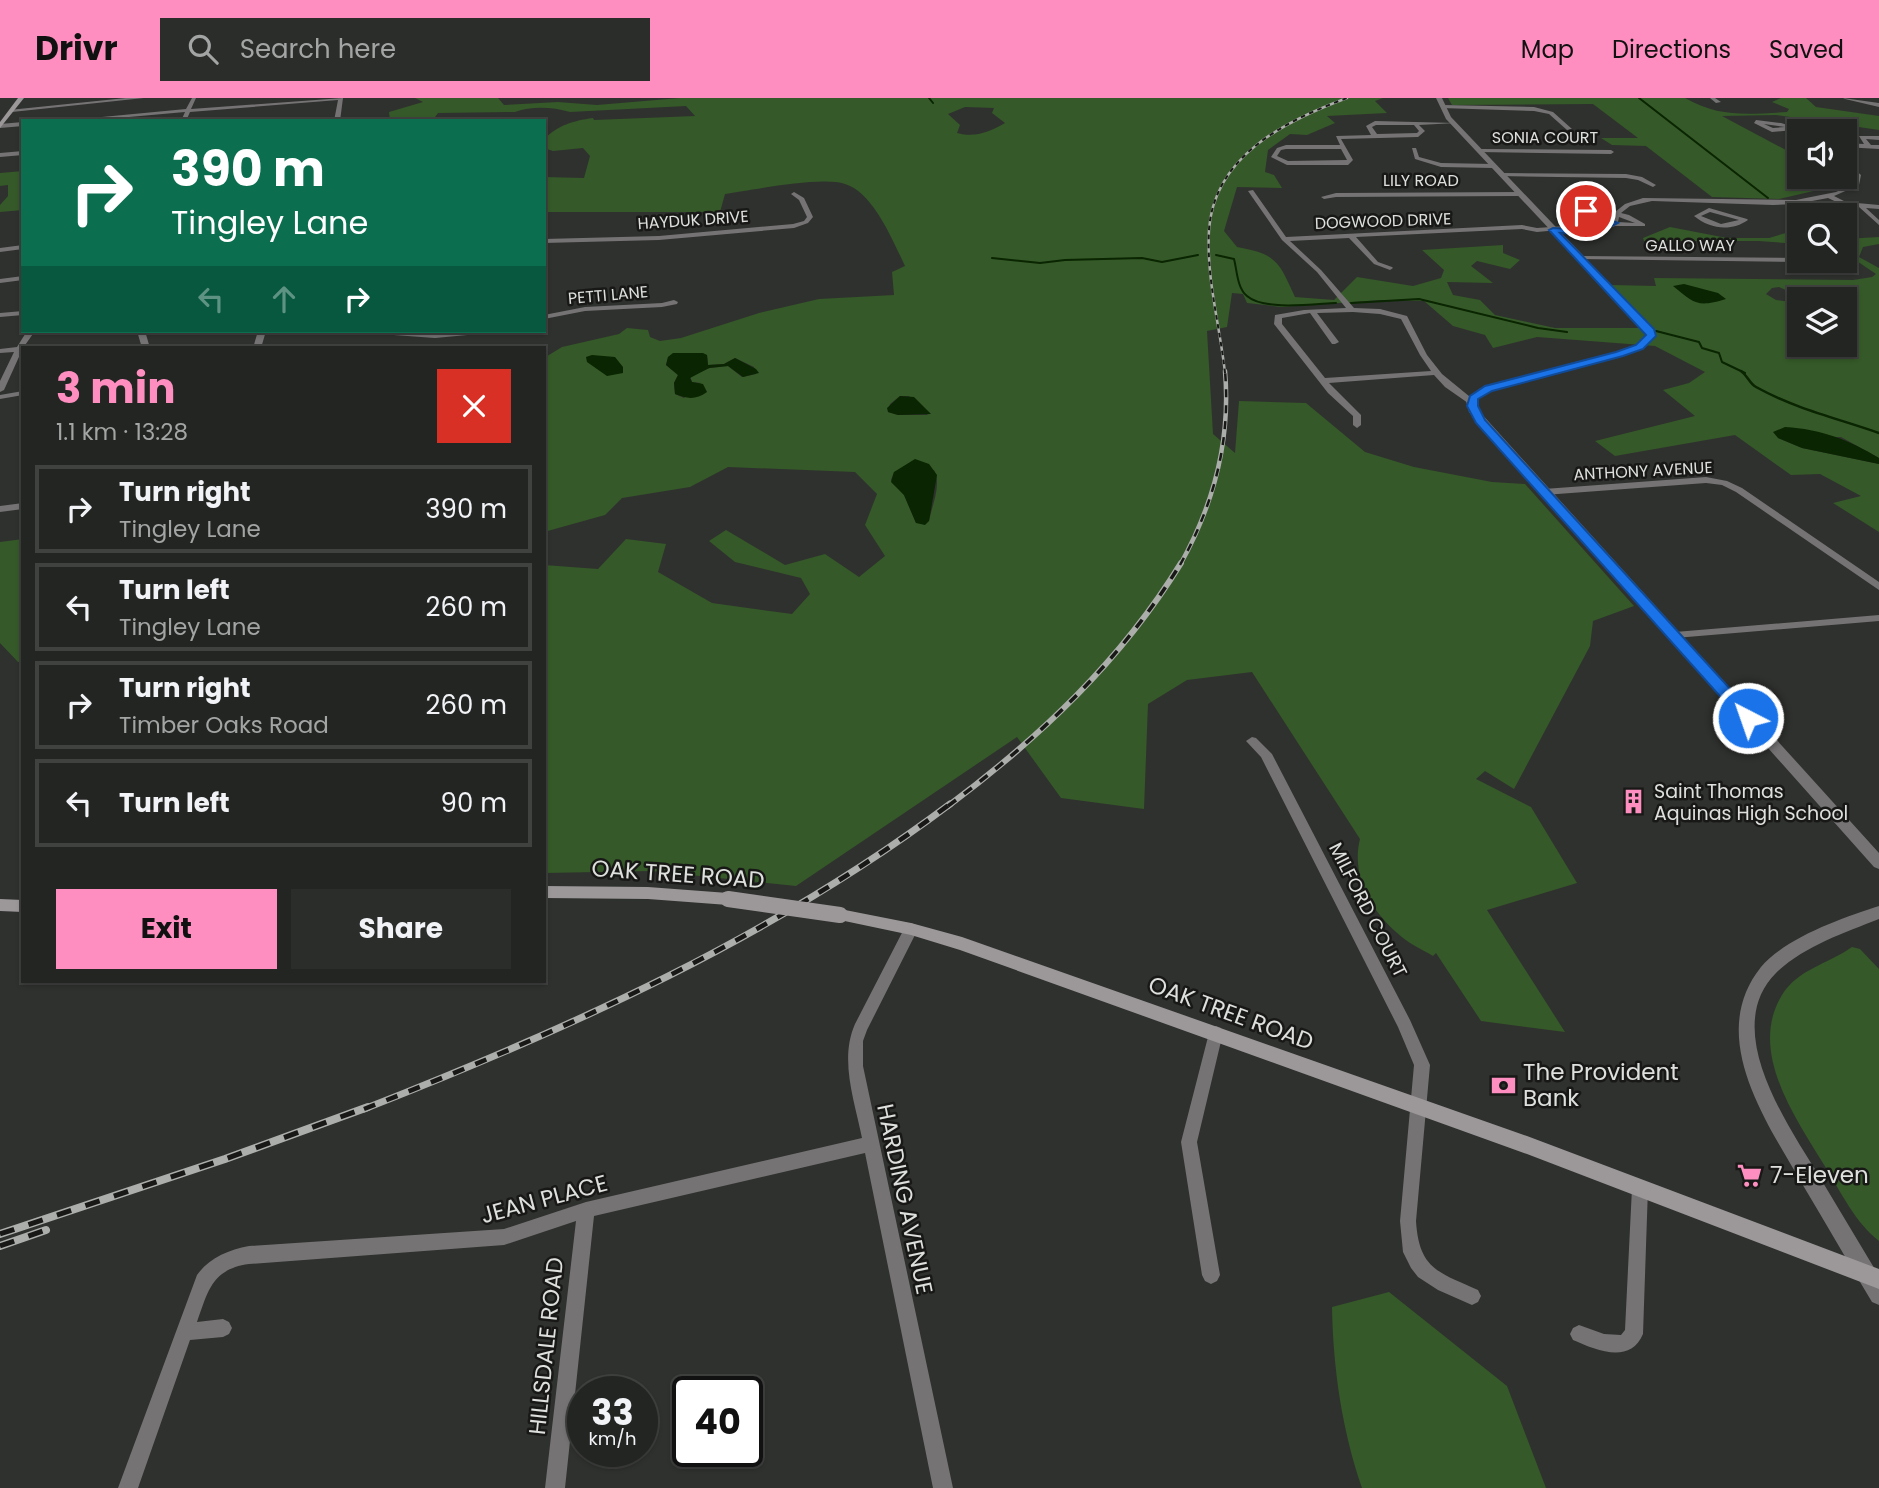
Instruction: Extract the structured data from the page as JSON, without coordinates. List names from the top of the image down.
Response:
{
  "streets": {
    "main road": ["OAK TREE ROAD"],
    "street": [
      "SONIA COURT",
      "LILY ROAD",
      "HAYDUK DRIVE",
      "DOGWOOD DRIVE",
      "GALLO WAY",
      "PETTI LANE",
      "ANTHONY AVENUE",
      "MILFORD COURT",
      "JEAN PLACE",
      "HARDING AVENUE",
      "HILLSDALE ROAD"
    ]
  },
  "crossings": [
    ["OAK TREE ROAD", "MILFORD COURT"],
    ["OAK TREE ROAD", "HARDING AVENUE"],
    ["JEAN PLACE", "HARDING AVENUE"],
    ["JEAN PLACE", "HILLSDALE ROAD"]
  ],
  "places": {
    "building": ["Saint Thomas Aquinas High School"],
    "bank": ["The Provident Bank"],
    "supermarket": ["7-Eleven"]
  },
  "page": {
    "header": "Drivr",
    "search": "Search here",
    "nav": ["Map", "Directions", "Saved"],
    "turn": ["390 m", "Tingley Lane"],
    "heading": ["3 min", "1.1 km · 13:28"],
    "list": [
      {
        "name": "Turn right",
        "note": "Tingley Lane",
        "value": "390 m"
      },
      {
        "name": "Turn left",
        "note": "Tingley Lane",
        "value": "260 m"
      },
      {
        "name": "Turn right",
        "note": "Timber Oaks Road",
        "value": "260 m"
      },
      {
        "name": "Turn left",
        "value": "90 m"
      }
    ],
    "buttons": ["Exit", "Share"],
    "speed": "33 km/h",
    "limit": "40"
  }
}
